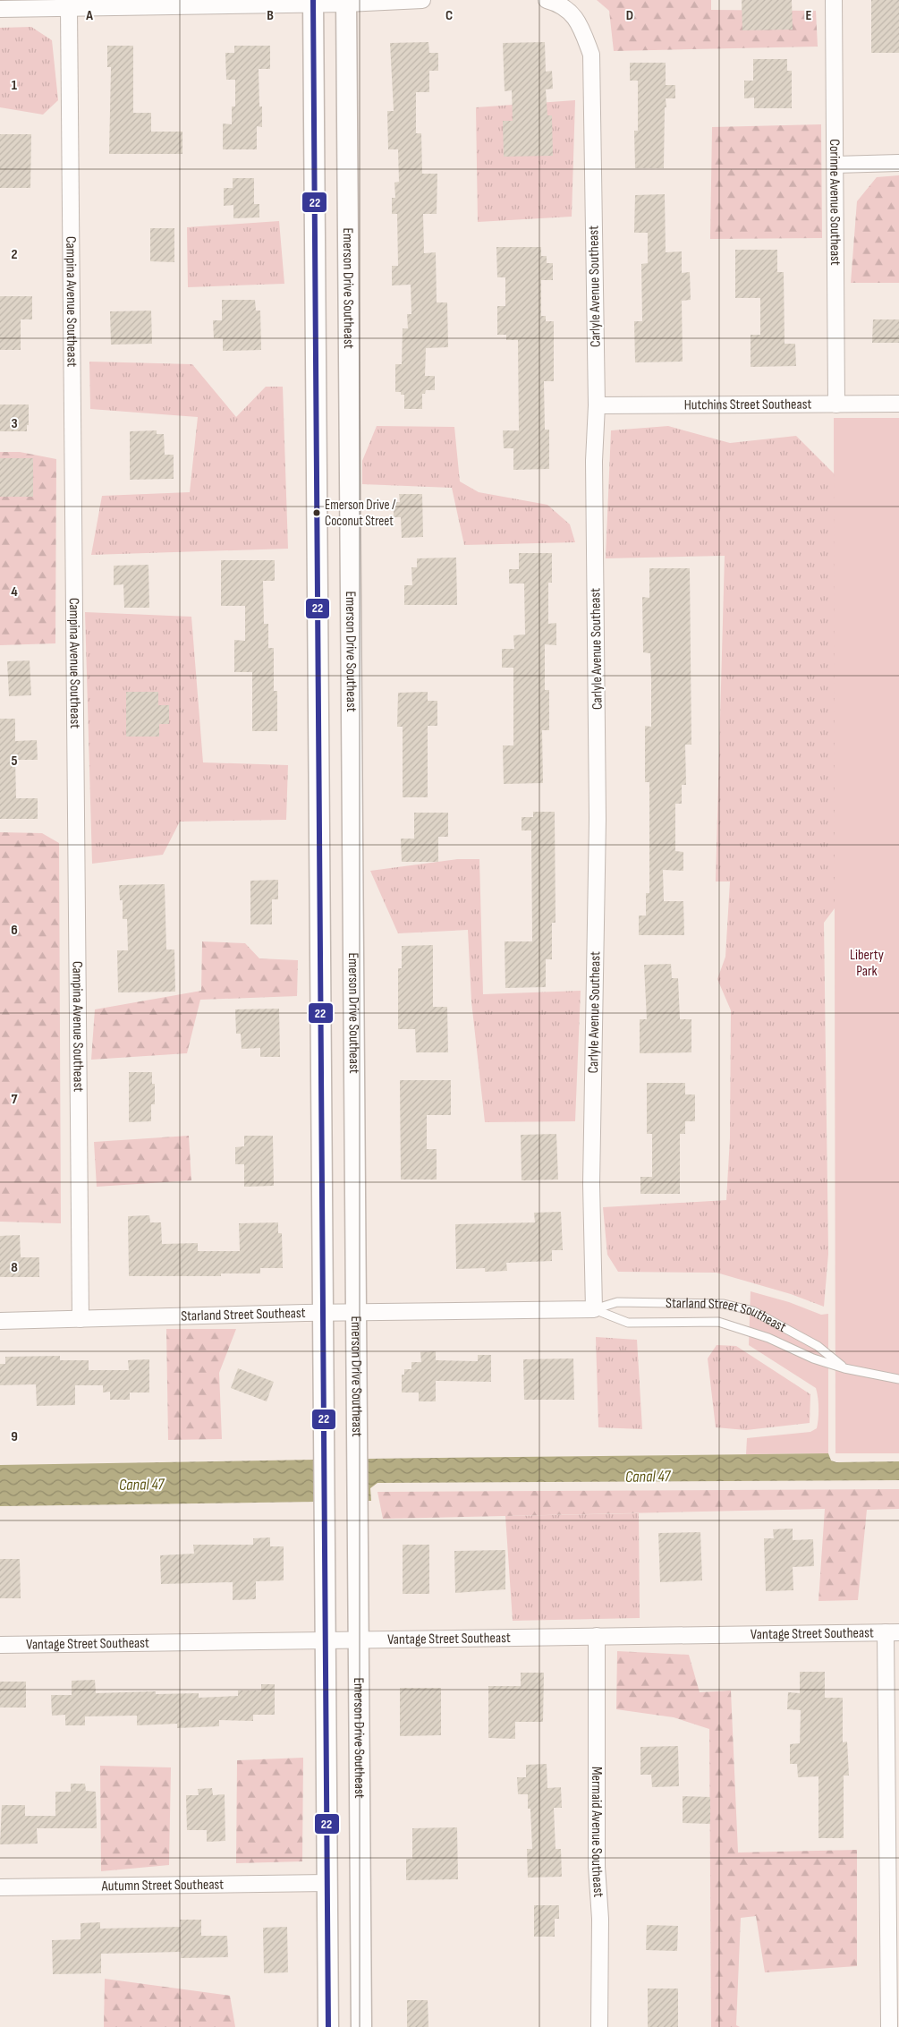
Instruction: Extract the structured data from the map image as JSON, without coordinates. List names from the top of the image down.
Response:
{
  "streets": {
    "street": [
      "Corinne Avenue Southeast",
      "Carlyle Avenue Southeast",
      "Emerson Drive Southeast",
      "Campina Avenue Southeast",
      "Hutchins Street Southeast",
      "Starland Street Southeast",
      "Vantage Street Southeast",
      "Mermaid Avenue Southeast",
      "Autumn Street Southeast"
    ]
  },
  "crossings": [
    ["Corinne Avenue Southeast", "Hutchins Street Southeast"],
    ["Carlyle Avenue Southeast", "Hutchins Street Southeast"],
    ["Carlyle Avenue Southeast", "Starland Street Southeast"],
    ["Emerson Drive Southeast", "Starland Street Southeast"],
    ["Emerson Drive Southeast", "Vantage Street Southeast"],
    ["Campina Avenue Southeast", "Starland Street Southeast"],
    ["Vantage Street Southeast", "Mermaid Avenue Southeast"]
  ],
  "water": ["Canal 47"],
  "parks": ["Liberty Park"],
  "places": ["Emerson Drive / Coconut Street"],
  "lines": ["transit line 22"],
  "grid": {
    "columns": [
      "A",
      "B",
      "C",
      "D",
      "E"
    ],
    "rows": [
      "1",
      "2",
      "3",
      "4",
      "5",
      "6",
      "7",
      "8",
      "9"
    ]
  }
}
